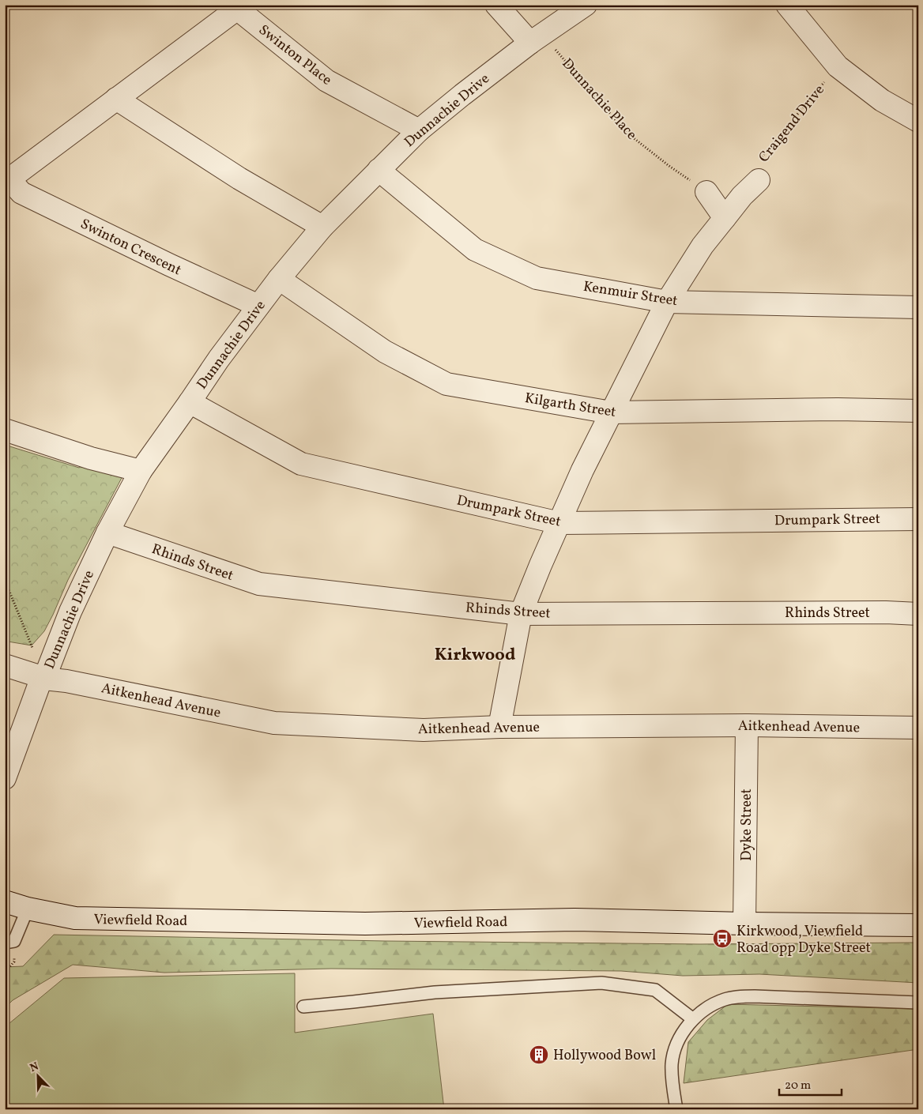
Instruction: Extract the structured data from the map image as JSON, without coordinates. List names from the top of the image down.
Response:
{
  "streets": {
    "street": [
      "Swinton Place",
      "Dunnachie Drive",
      "Craigend Drive",
      "Swinton Crescent",
      "Kenmuir Street",
      "Kilgarth Street",
      "Drumpark Street",
      "Rhinds Street",
      "Aitkenhead Avenue",
      "Dyke Street",
      "Viewfield Road"
    ],
    "path": ["Dunnachie Place"]
  },
  "crossings": [
    ["Swinton Place", "Dunnachie Drive"],
    ["Swinton Place", "Swinton Crescent"],
    ["Dunnachie Place", "Dunnachie Drive"],
    ["Dunnachie Drive", "Swinton Crescent"],
    ["Dunnachie Drive", "Kenmuir Street"],
    ["Dunnachie Drive", "Kilgarth Street"],
    ["Dunnachie Drive", "Drumpark Street"],
    ["Dunnachie Drive", "Rhinds Street"],
    ["Dunnachie Drive", "Aitkenhead Avenue"],
    ["Aitkenhead Avenue", "Dyke Street"],
    ["Dyke Street", "Viewfield Road"]
  ],
  "districts": ["Kirkwood"],
  "places": {
    "bus stop": ["Kirkwood, Viewfield Road opp Dyke Street"],
    "building": ["Hollywood Bowl"]
  },
  "scale_bar": "20 m",
  "north": "top left"
}
